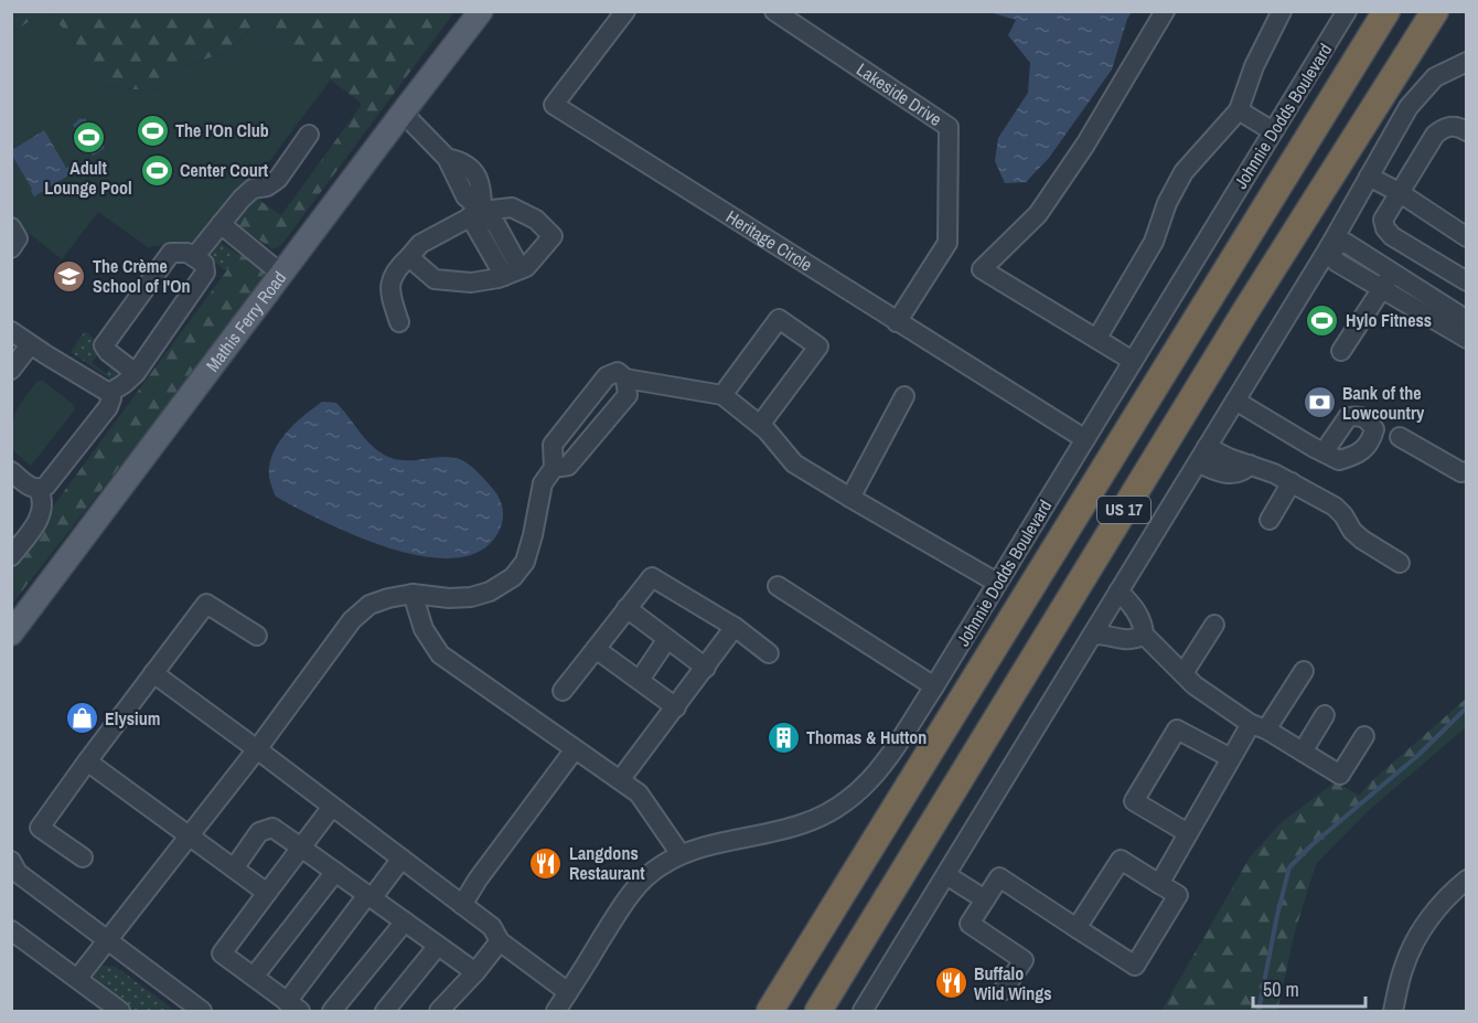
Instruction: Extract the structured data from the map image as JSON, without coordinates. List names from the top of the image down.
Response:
{
  "streets": {
    "highway": ["Johnnie Dodds Boulevard", "US 17"],
    "main road": ["Mathis Ferry Road"],
    "street": ["Lakeside Drive", "Heritage Circle"]
  },
  "crossings": [
    ["Lakeside Drive", "Heritage Circle"],
    ["Johnnie Dodds Boulevard", "Heritage Circle"]
  ],
  "places": {
    "sports": [
      "The I'On Club",
      "Adult Lounge Pool",
      "Center Court",
      "Hylo Fitness"
    ],
    "school or university": ["The Crème School of I'On"],
    "bank": ["Bank of the Lowcountry"],
    "shop": ["Elysium"],
    "building": ["Thomas & Hutton"],
    "restaurant": ["Langdons Restaurant", "Buffalo Wild Wings"]
  },
  "scale_bar": "50 m"
}
